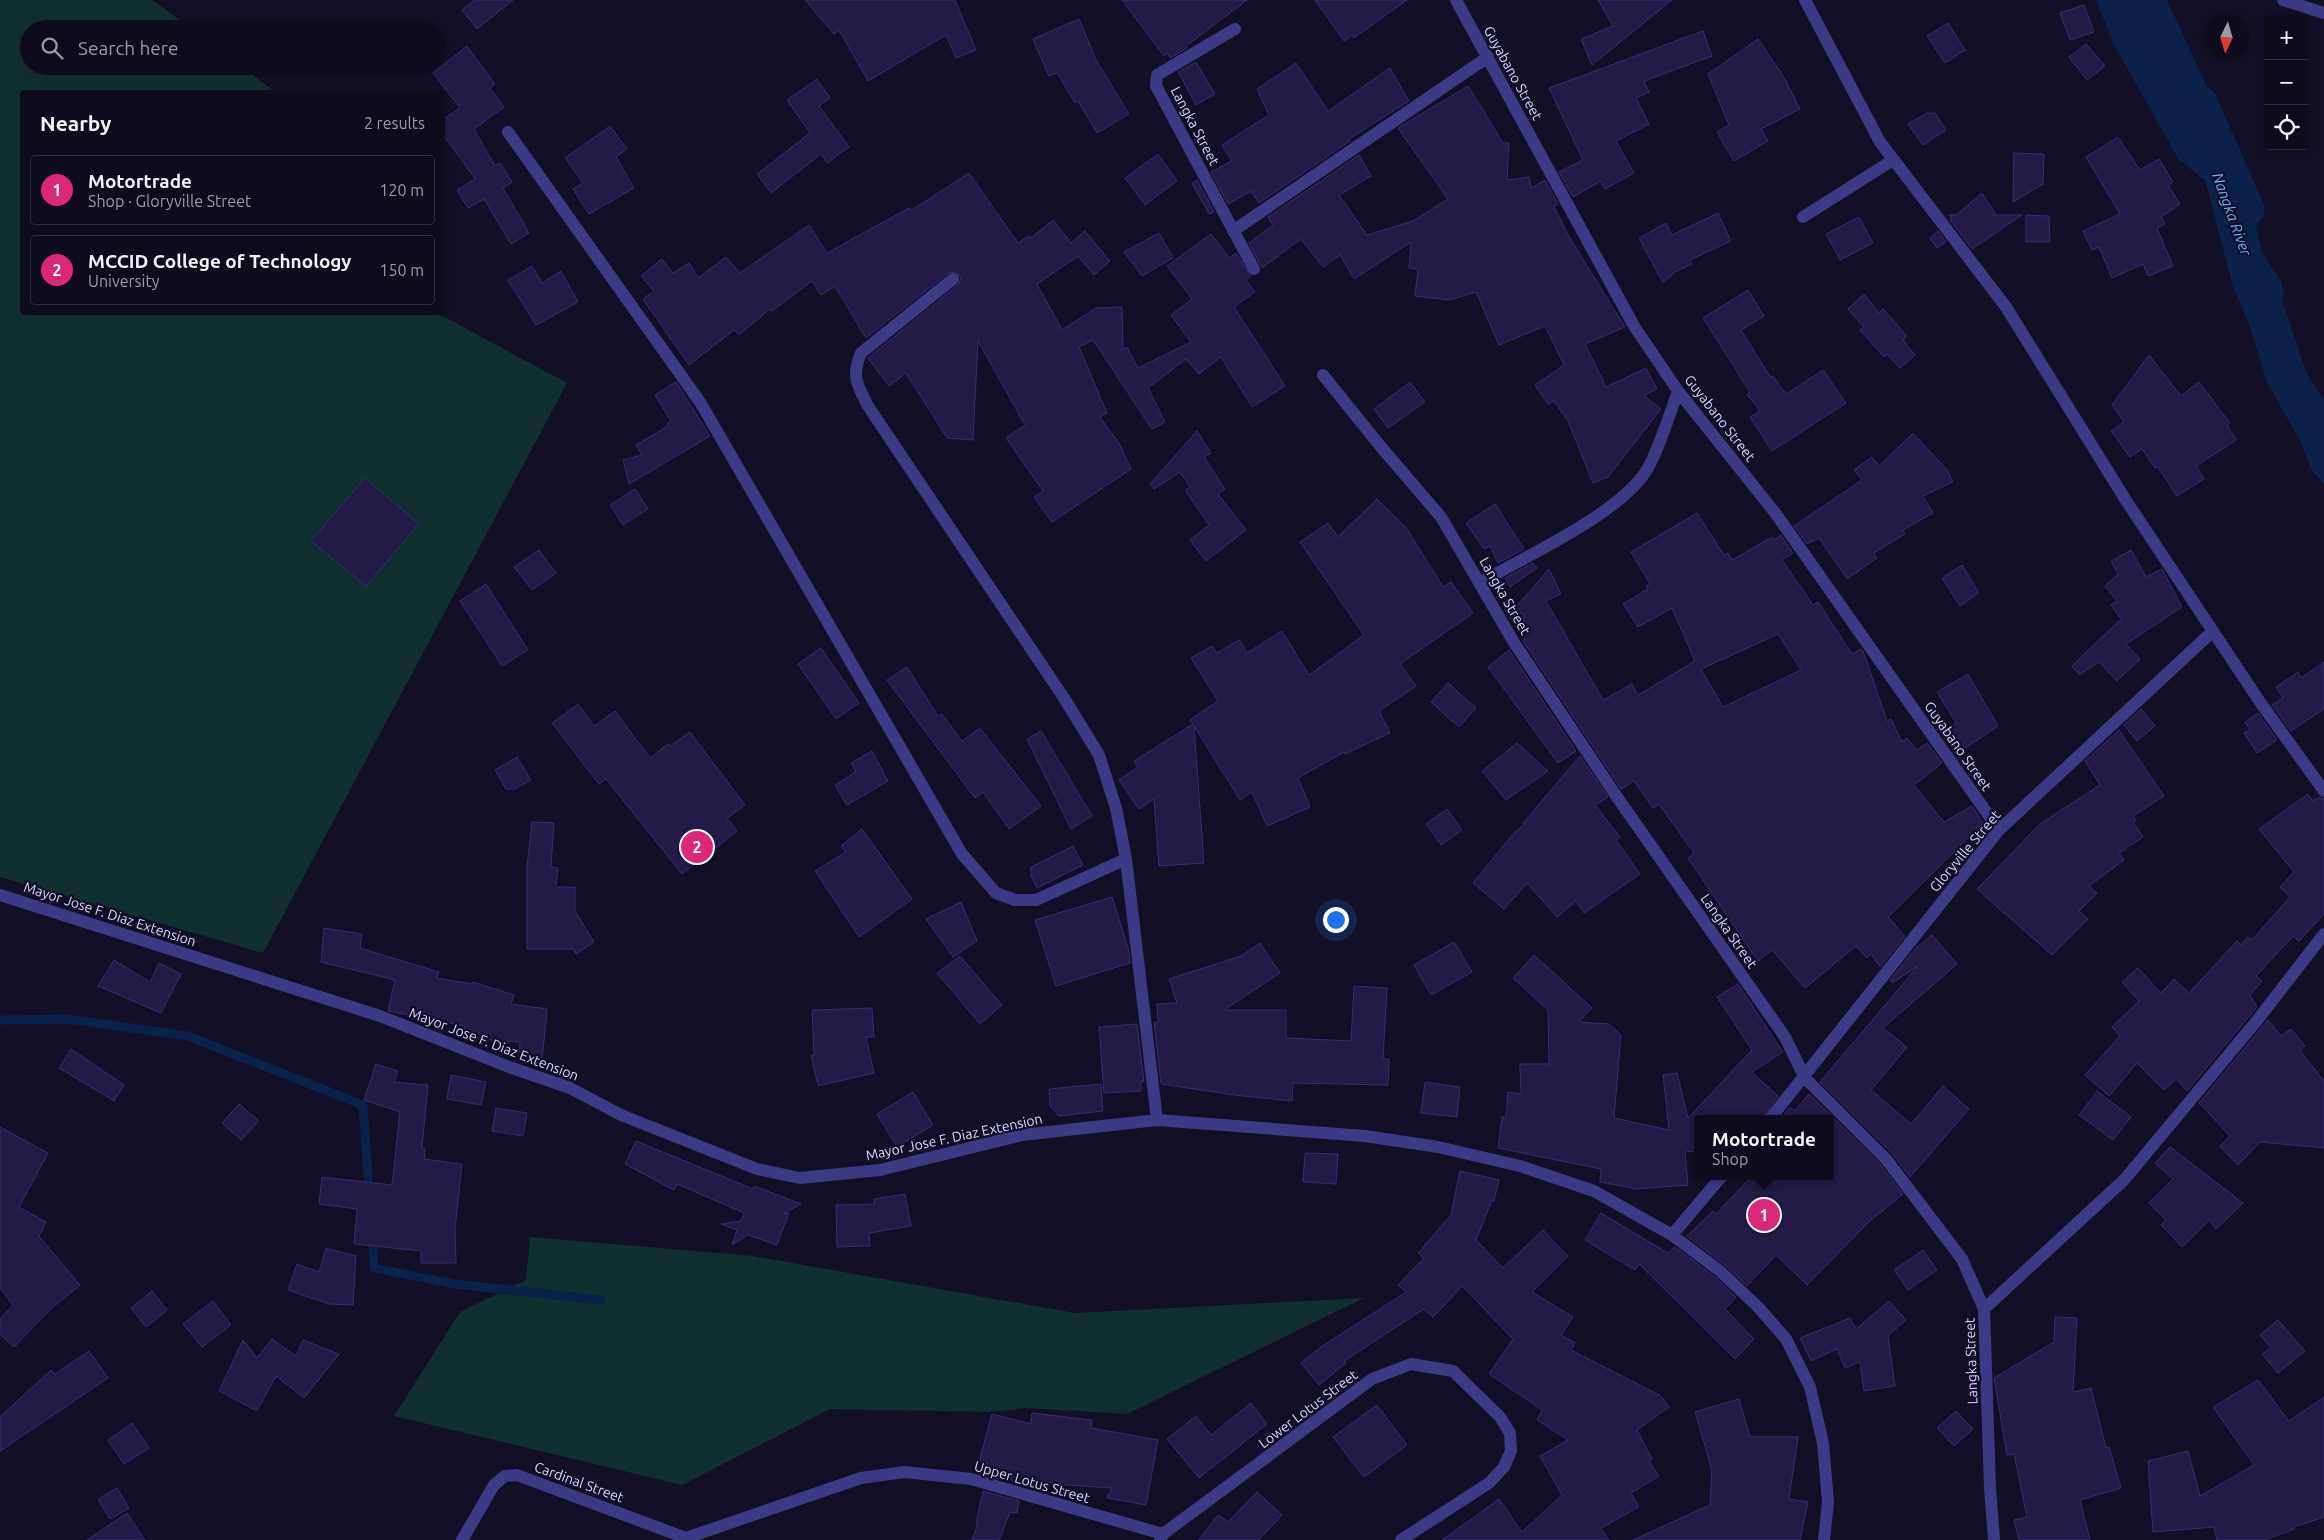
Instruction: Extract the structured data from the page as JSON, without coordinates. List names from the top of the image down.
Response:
{
  "streets": {
    "street": [
      "Guyabano Street",
      "Langka Street",
      "Gloryville Street",
      "Mayor Jose F. Diaz Extension",
      "Lower Lotus Street",
      "Cardinal Street",
      "Upper Lotus Street"
    ]
  },
  "crossings": [
    ["Guyabano Street", "Gloryville Street"],
    ["Langka Street", "Gloryville Street"],
    ["Lower Lotus Street", "Upper Lotus Street"],
    ["Cardinal Street", "Upper Lotus Street"]
  ],
  "water": ["Nangka River"],
  "north": "bottom",
  "page": {
    "map_buttons": ["+", "−"],
    "search": "Search here",
    "heading": ["Nearby", "2 results"],
    "list": [
      {
        "mark": "1",
        "name": "Motortrade",
        "note": "Shop · Gloryville Street",
        "value": "120 m"
      },
      {
        "mark": "2",
        "name": "MCCID College of Technology",
        "note": "University",
        "value": "150 m"
      }
    ],
    "pins": ["2", "1"],
    "popup": ["Motortrade", "Shop"]
  }
}
